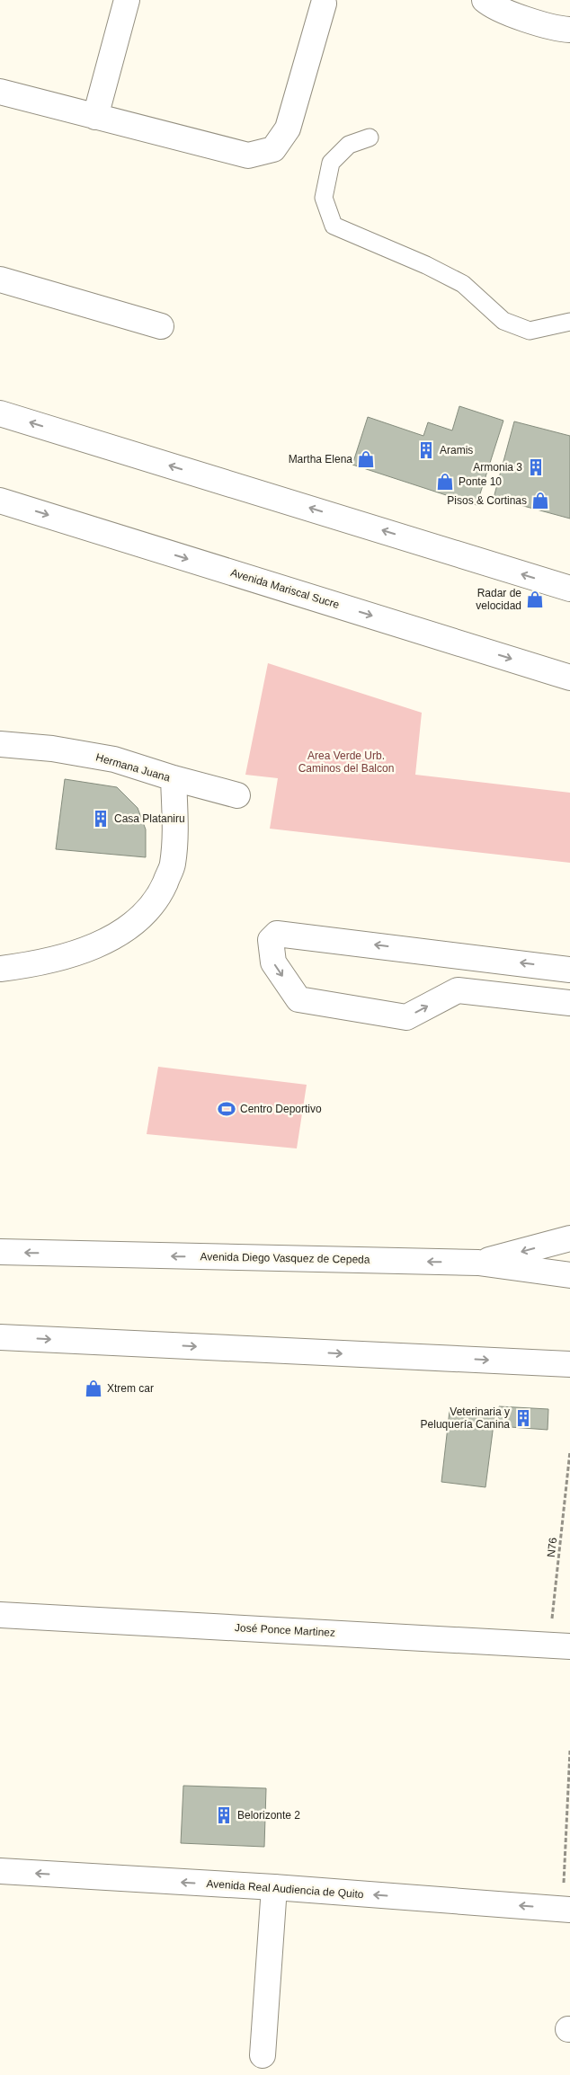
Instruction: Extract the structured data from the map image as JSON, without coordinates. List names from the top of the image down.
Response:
{
  "streets": {
    "main road": [
      "Avenida Mariscal Sucre",
      "Hermana Juana",
      "Avenida Diego Vasquez de Cepeda",
      "José Ponce Martinez",
      "Avenida Real Audiencia de Quito"
    ],
    "path": ["N76"]
  },
  "crossings": [
    ["N76", "José Ponce Martinez"]
  ],
  "one_way": ["Avenida Real Audiencia de Quito"],
  "parks": ["Area Verde Urb. Caminos del Balcon"],
  "places": {
    "building": [
      "Aramis",
      "Armonia 3",
      "Casa Plataniru",
      "Veterinaria y Peluquería Canina",
      "Belorizonte 2"
    ],
    "shop": [
      "Martha Elena",
      "Ponte 10",
      "Pisos & Cortinas",
      "Radar de velocidad",
      "Xtrem car"
    ],
    "sports": ["Centro Deportivo"]
  }
}
